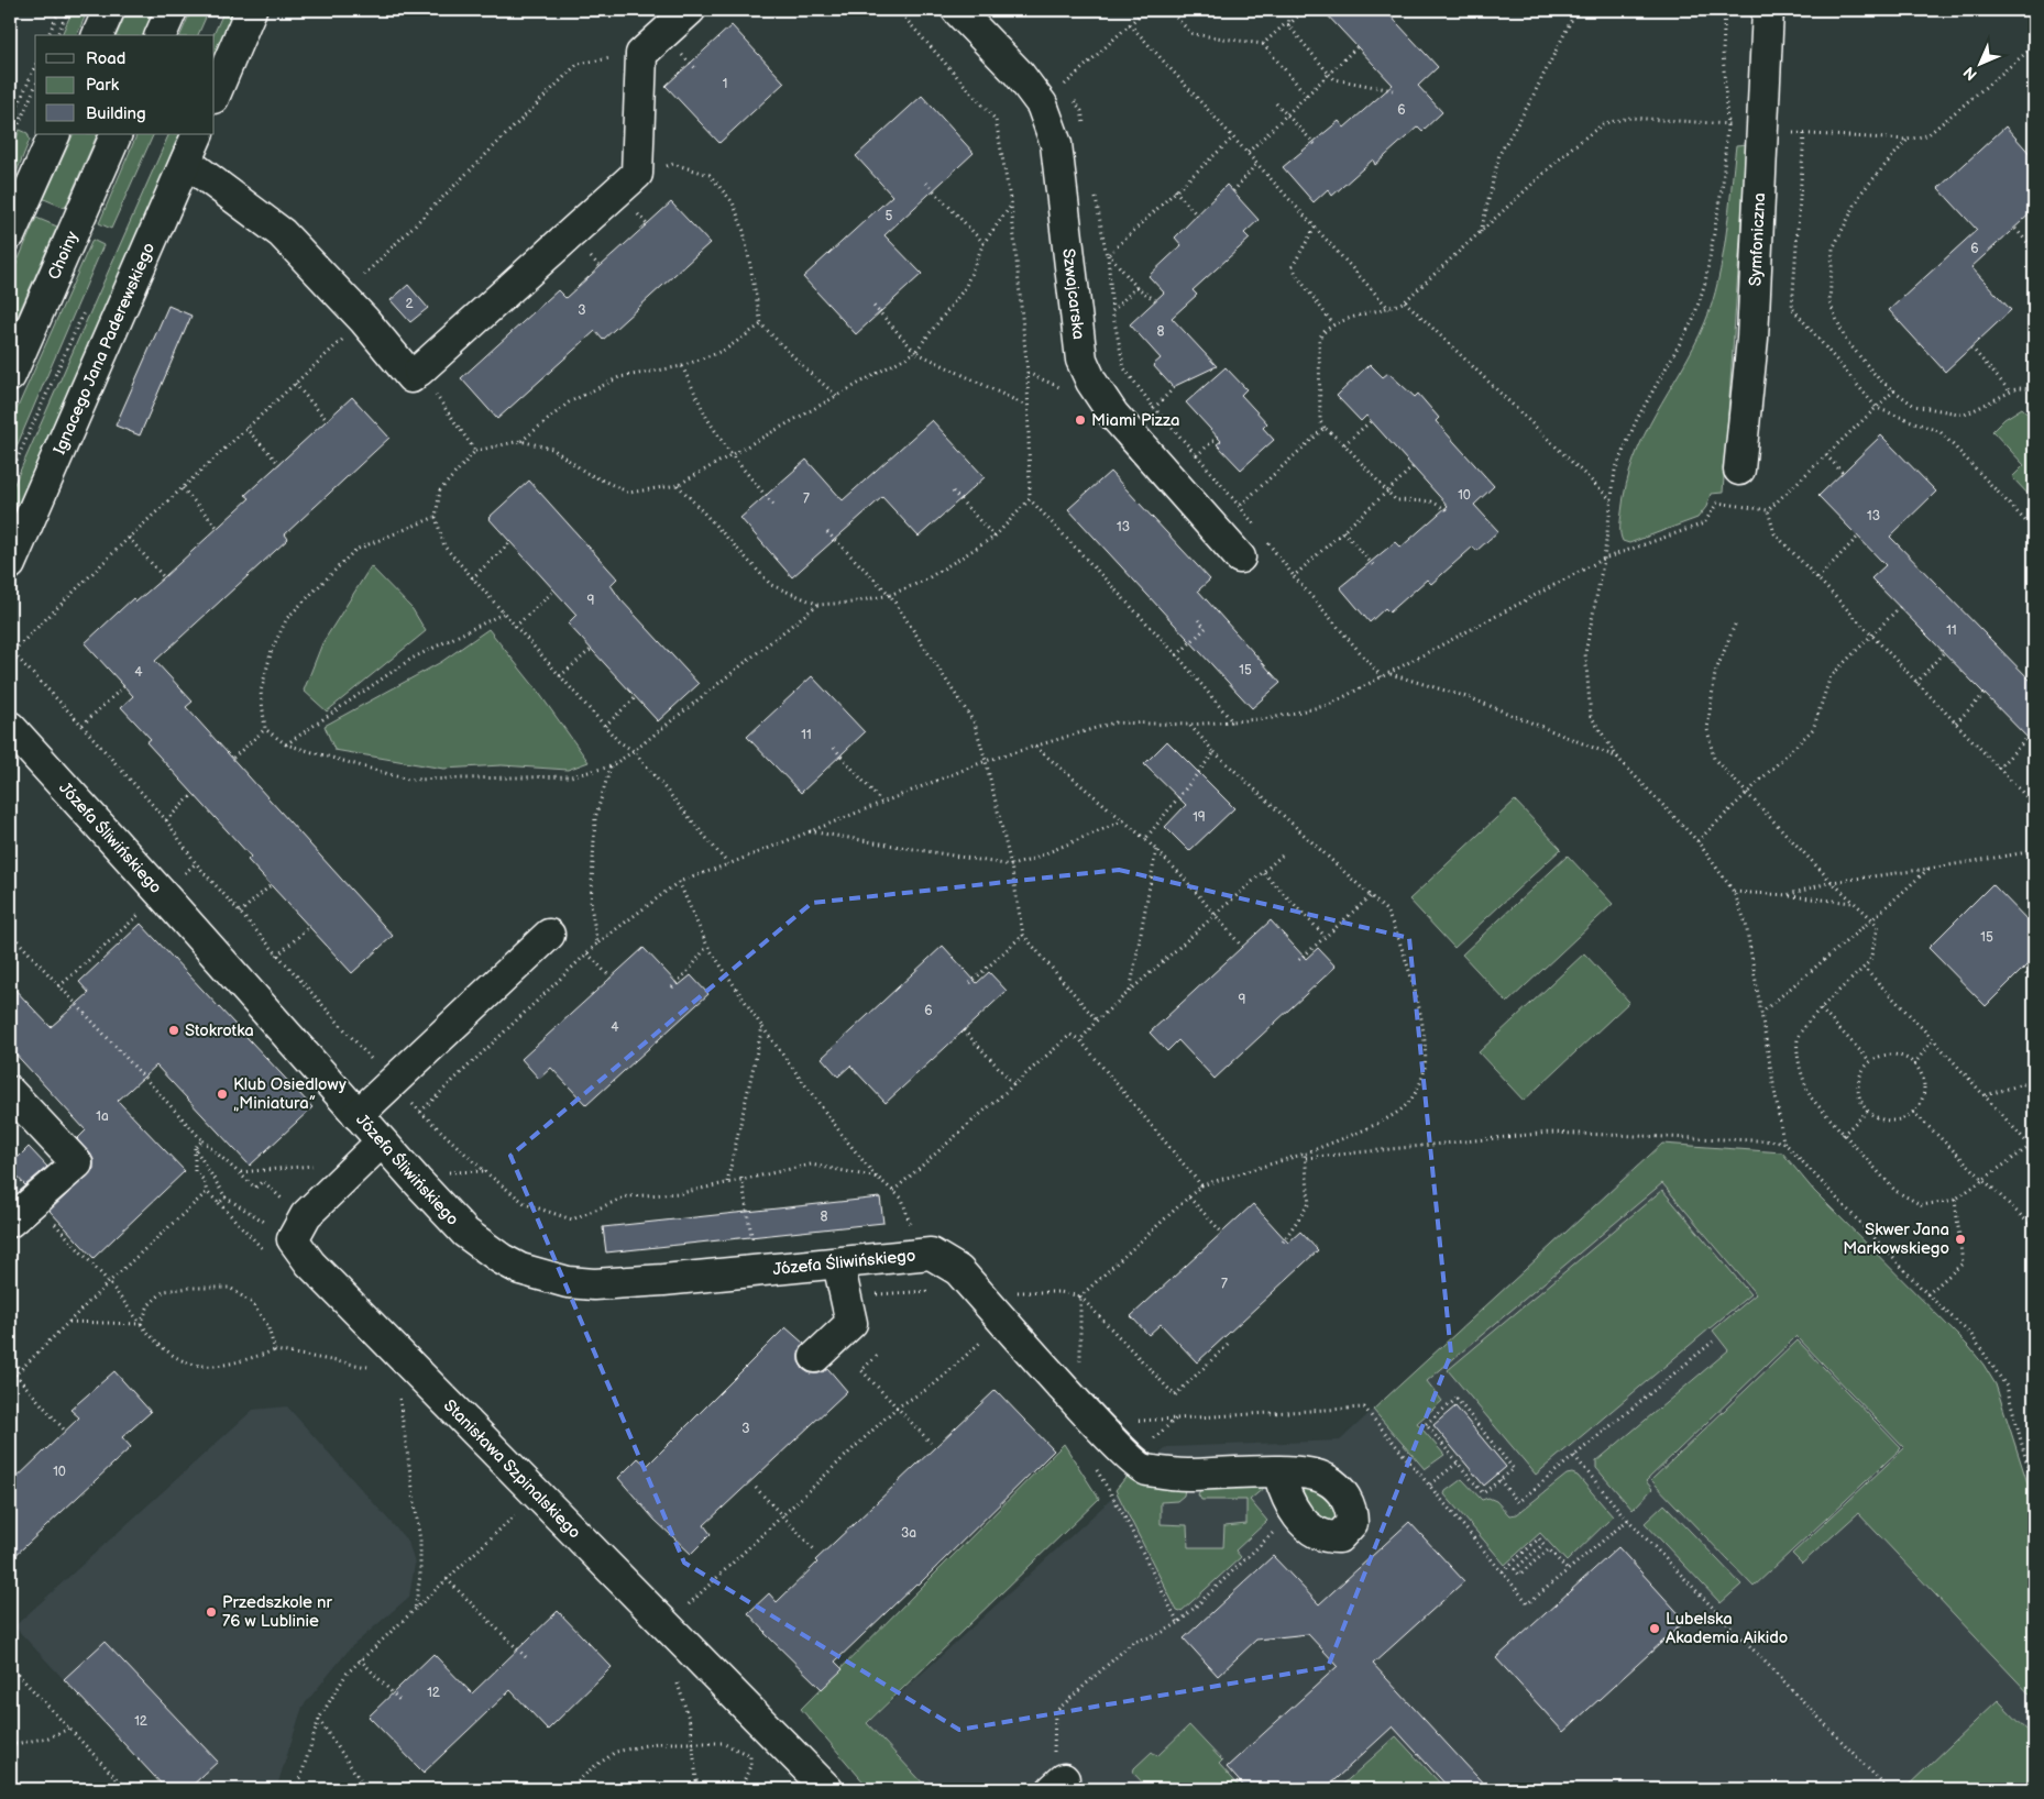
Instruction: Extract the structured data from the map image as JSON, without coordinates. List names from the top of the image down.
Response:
{
  "streets": {
    "street": [
      "Symfoniczna",
      "Choiny",
      "Szwajcarska",
      "Ignacego Jana Paderewskiego",
      "Józefa Śliwińskiego",
      "Stanisława Szpinalskiego"
    ]
  },
  "places": [
    "Miami Pizza",
    "Stokrotka",
    "Klub Osiedlowy „Miniatura”",
    "Skwer Jana Markowskiego",
    "Przedszkole nr 76 w Lublinie",
    "Lubelska Akademia Aikido"
  ],
  "house_numbers": [
    "1",
    "6",
    "5",
    "6",
    "2",
    "3",
    "8",
    "10",
    "7",
    "13",
    "13",
    "9",
    "11",
    "15",
    "4",
    "11",
    "19",
    "15",
    "9",
    "6",
    "4",
    "1a",
    "8",
    "7",
    "3",
    "10",
    "3a",
    "12",
    "12"
  ],
  "legend": ["Road", "Park", "Building"],
  "north": "bottom left"
}
